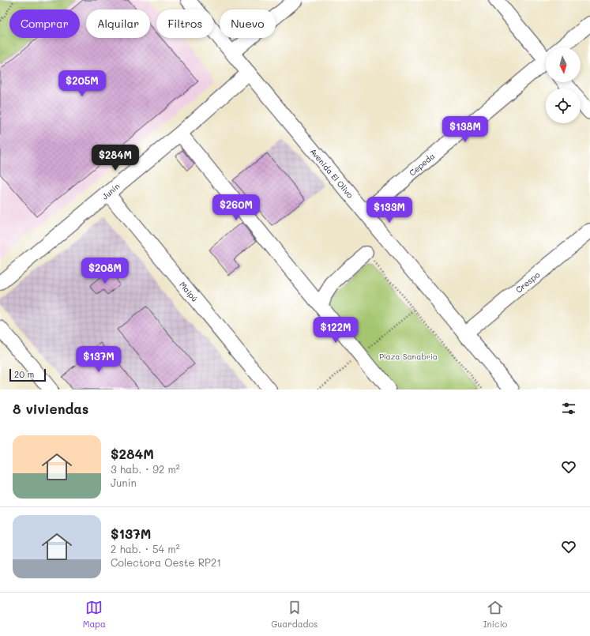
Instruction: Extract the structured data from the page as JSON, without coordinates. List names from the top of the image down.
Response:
{
  "streets": {
    "street": [
      "Cepeda",
      "Avenida El Olivo",
      "Junín",
      "Crespo",
      "Maipú"
    ]
  },
  "crossings": [
    ["Cepeda", "Avenida El Olivo"],
    ["Avenida El Olivo", "Junín"],
    ["Avenida El Olivo", "Crespo"],
    ["Junín", "Maipú"]
  ],
  "parks": ["Plaza Sanabria"],
  "scale_bar": "20 m",
  "north": "bottom",
  "page": {
    "chip": [
      "Comprar",
      "Alquilar",
      "Filtros",
      "Nuevo"
    ],
    "price": [
      "$205M",
      "$138M",
      "$284M",
      "$260M",
      "$133M",
      "$208M",
      "$122M",
      "$137M"
    ],
    "scale": "20 m",
    "heading": "8 viviendas",
    "list": [
      {
        "name": "$284M",
        "note": "3 hab. · 92 m² · Junín"
      },
      {
        "name": "$137M",
        "note": "2 hab. · 54 m² · Colectora Oeste RP21"
      }
    ],
    "tabs": ["Mapa", "Guardados", "Inicio"]
  }
}
